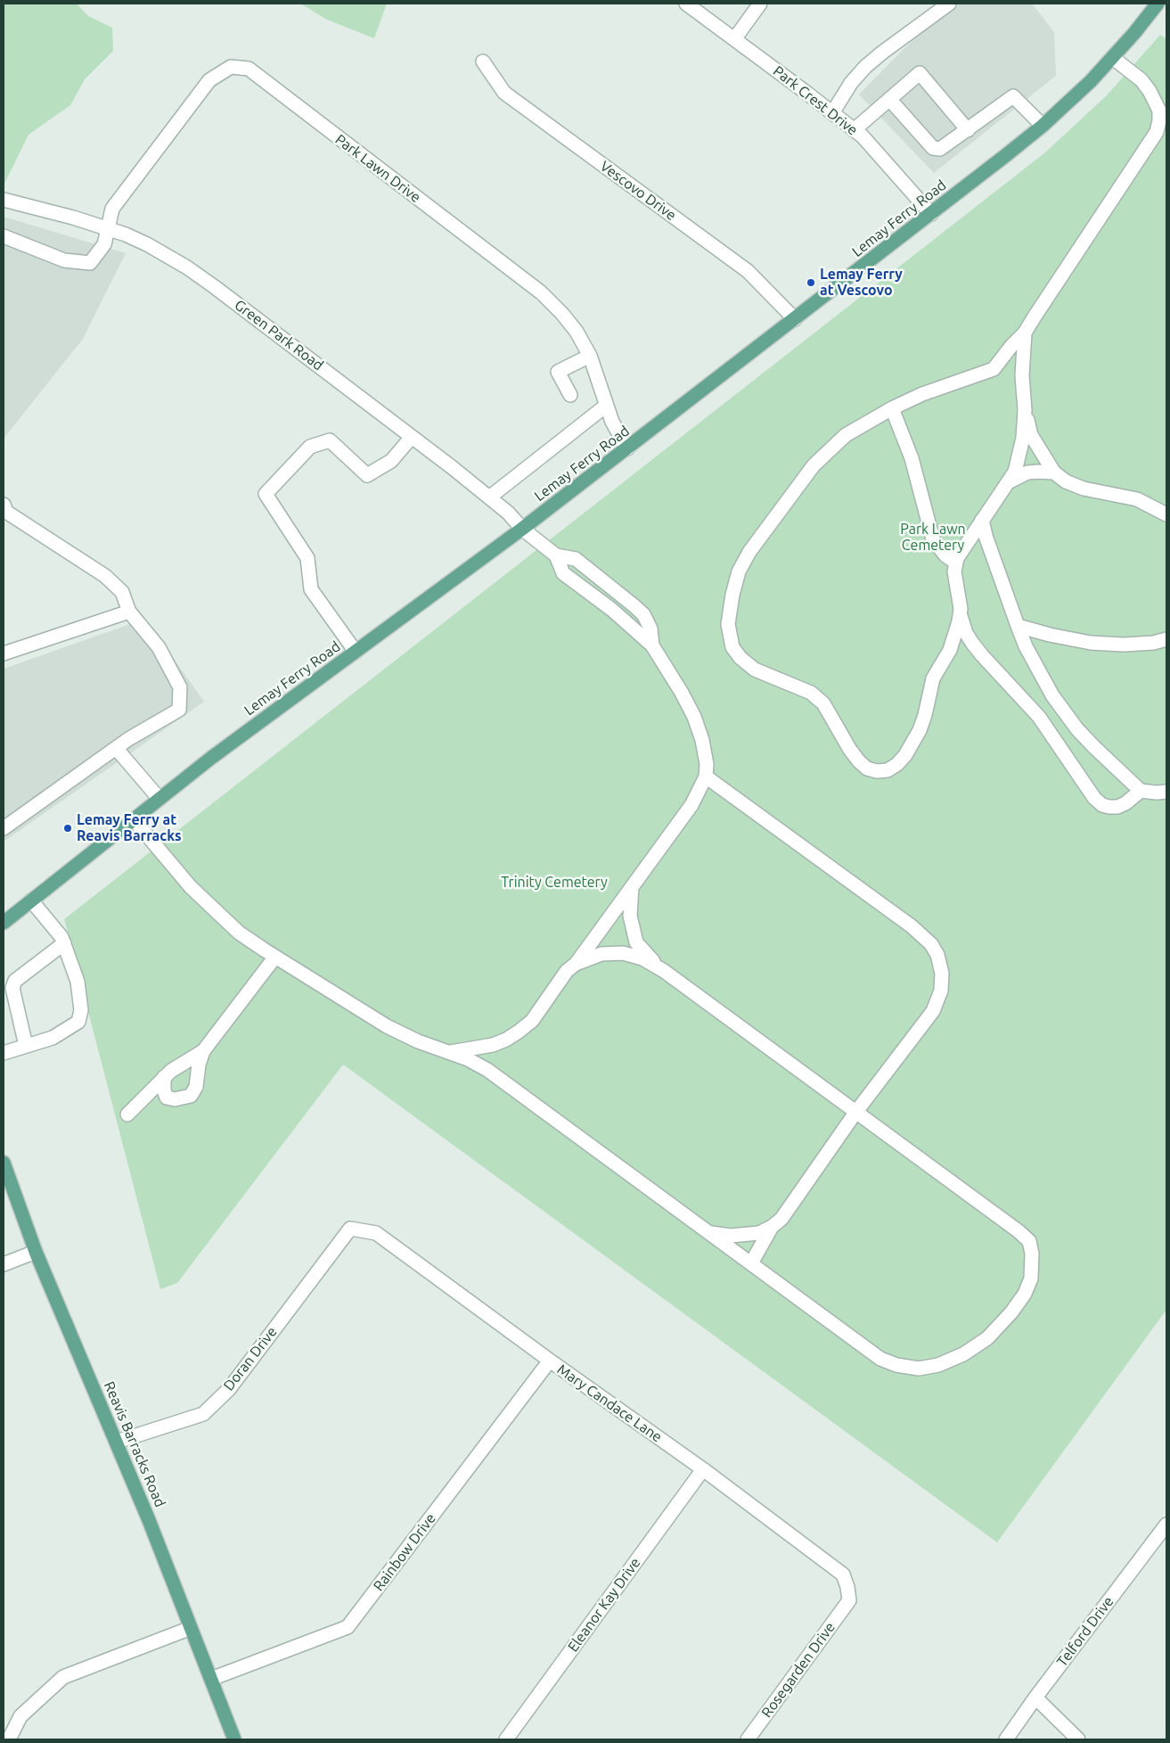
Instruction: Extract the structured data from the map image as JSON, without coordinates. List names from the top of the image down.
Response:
{
  "streets": {
    "main road": ["Lemay Ferry Road", "Reavis Barracks Road"],
    "street": [
      "Park Crest Drive",
      "Park Lawn Drive",
      "Vescovo Drive",
      "Green Park Road",
      "Doran Drive",
      "Mary Candace Lane",
      "Rainbow Drive",
      "Eleanor Kay Drive",
      "Telford Drive",
      "Rosegarden Drive"
    ]
  },
  "crossings": [
    ["Park Crest Drive", "Lemay Ferry Road"],
    ["Park Lawn Drive", "Lemay Ferry Road"],
    ["Park Lawn Drive", "Green Park Road"],
    ["Vescovo Drive", "Lemay Ferry Road"],
    ["Lemay Ferry Road", "Green Park Road"],
    ["Doran Drive", "Mary Candace Lane"],
    ["Doran Drive", "Reavis Barracks Road"],
    ["Mary Candace Lane", "Rainbow Drive"],
    ["Mary Candace Lane", "Eleanor Kay Drive"],
    ["Mary Candace Lane", "Rosegarden Drive"],
    ["Reavis Barracks Road", "Rainbow Drive"]
  ],
  "parks": ["Park Lawn Cemetery", "Trinity Cemetery"],
  "places": ["Lemay Ferry at Vescovo", "Lemay Ferry at Reavis Barracks"]
}
